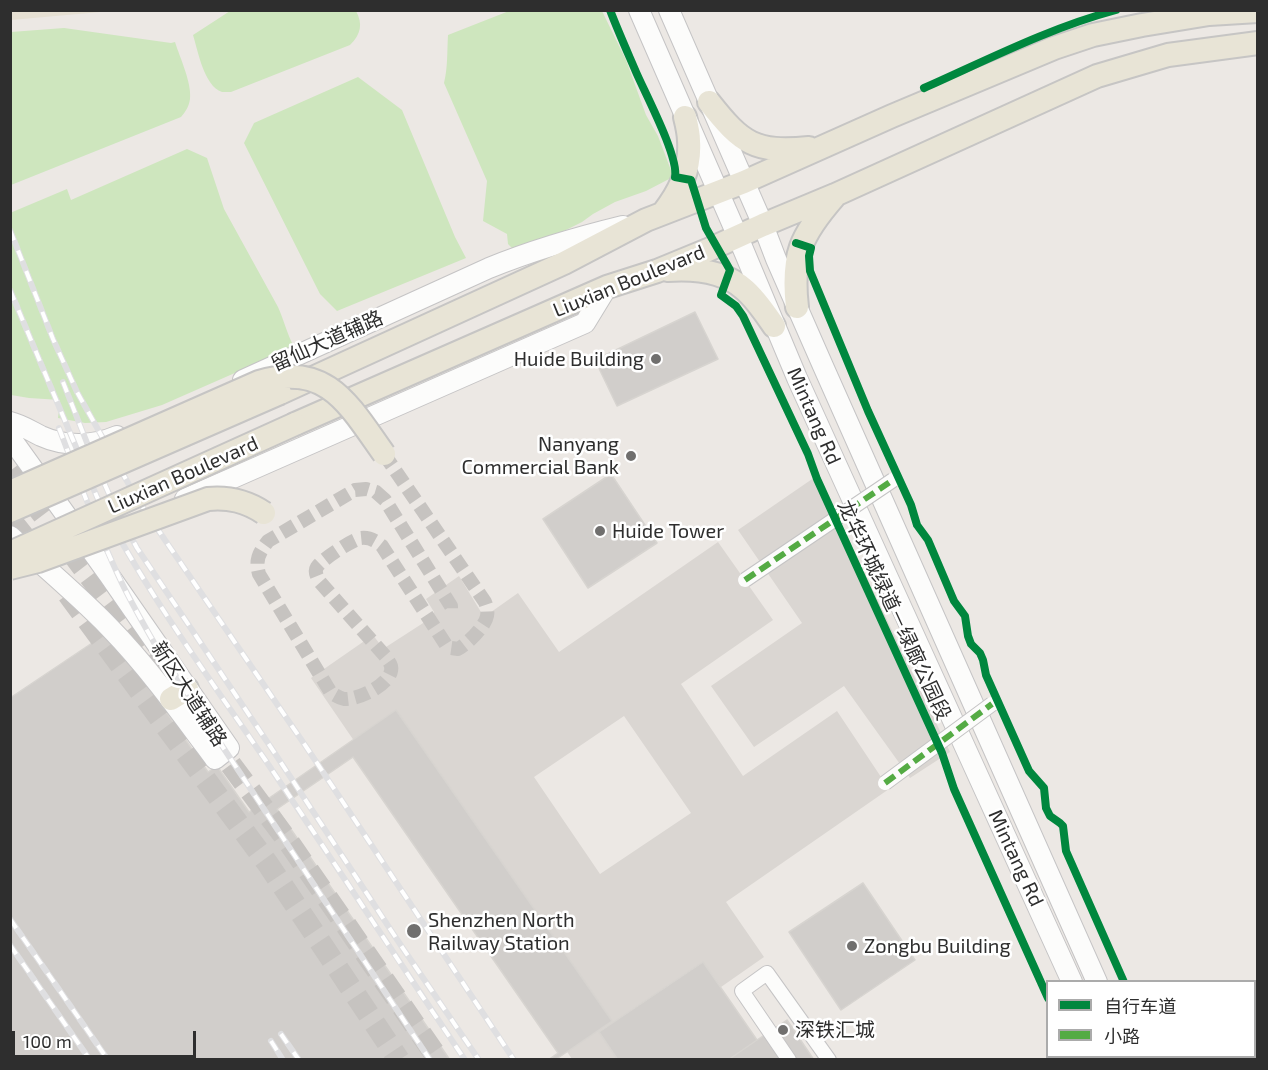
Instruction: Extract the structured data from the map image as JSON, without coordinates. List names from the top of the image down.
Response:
{
  "streets": {
    "main road": [
      "Liuxian Boulevard",
      "留仙大道辅路",
      "Mintang Rd",
      "新区大道辅路"
    ],
    "cycle path": ["龙华环城绿道－绿廊公园段"]
  },
  "crossings": [
    ["Liuxian Boulevard", "留仙大道辅路"],
    ["Liuxian Boulevard", "Mintang Rd"]
  ],
  "places": [
    "Huide Building",
    "Nanyang Commercial Bank",
    "Huide Tower",
    "Shenzhen North Railway Station",
    "Zongbu Building",
    "深铁汇城"
  ],
  "legend": ["自行车道", "小路"],
  "scale_bar": "100 m"
}
